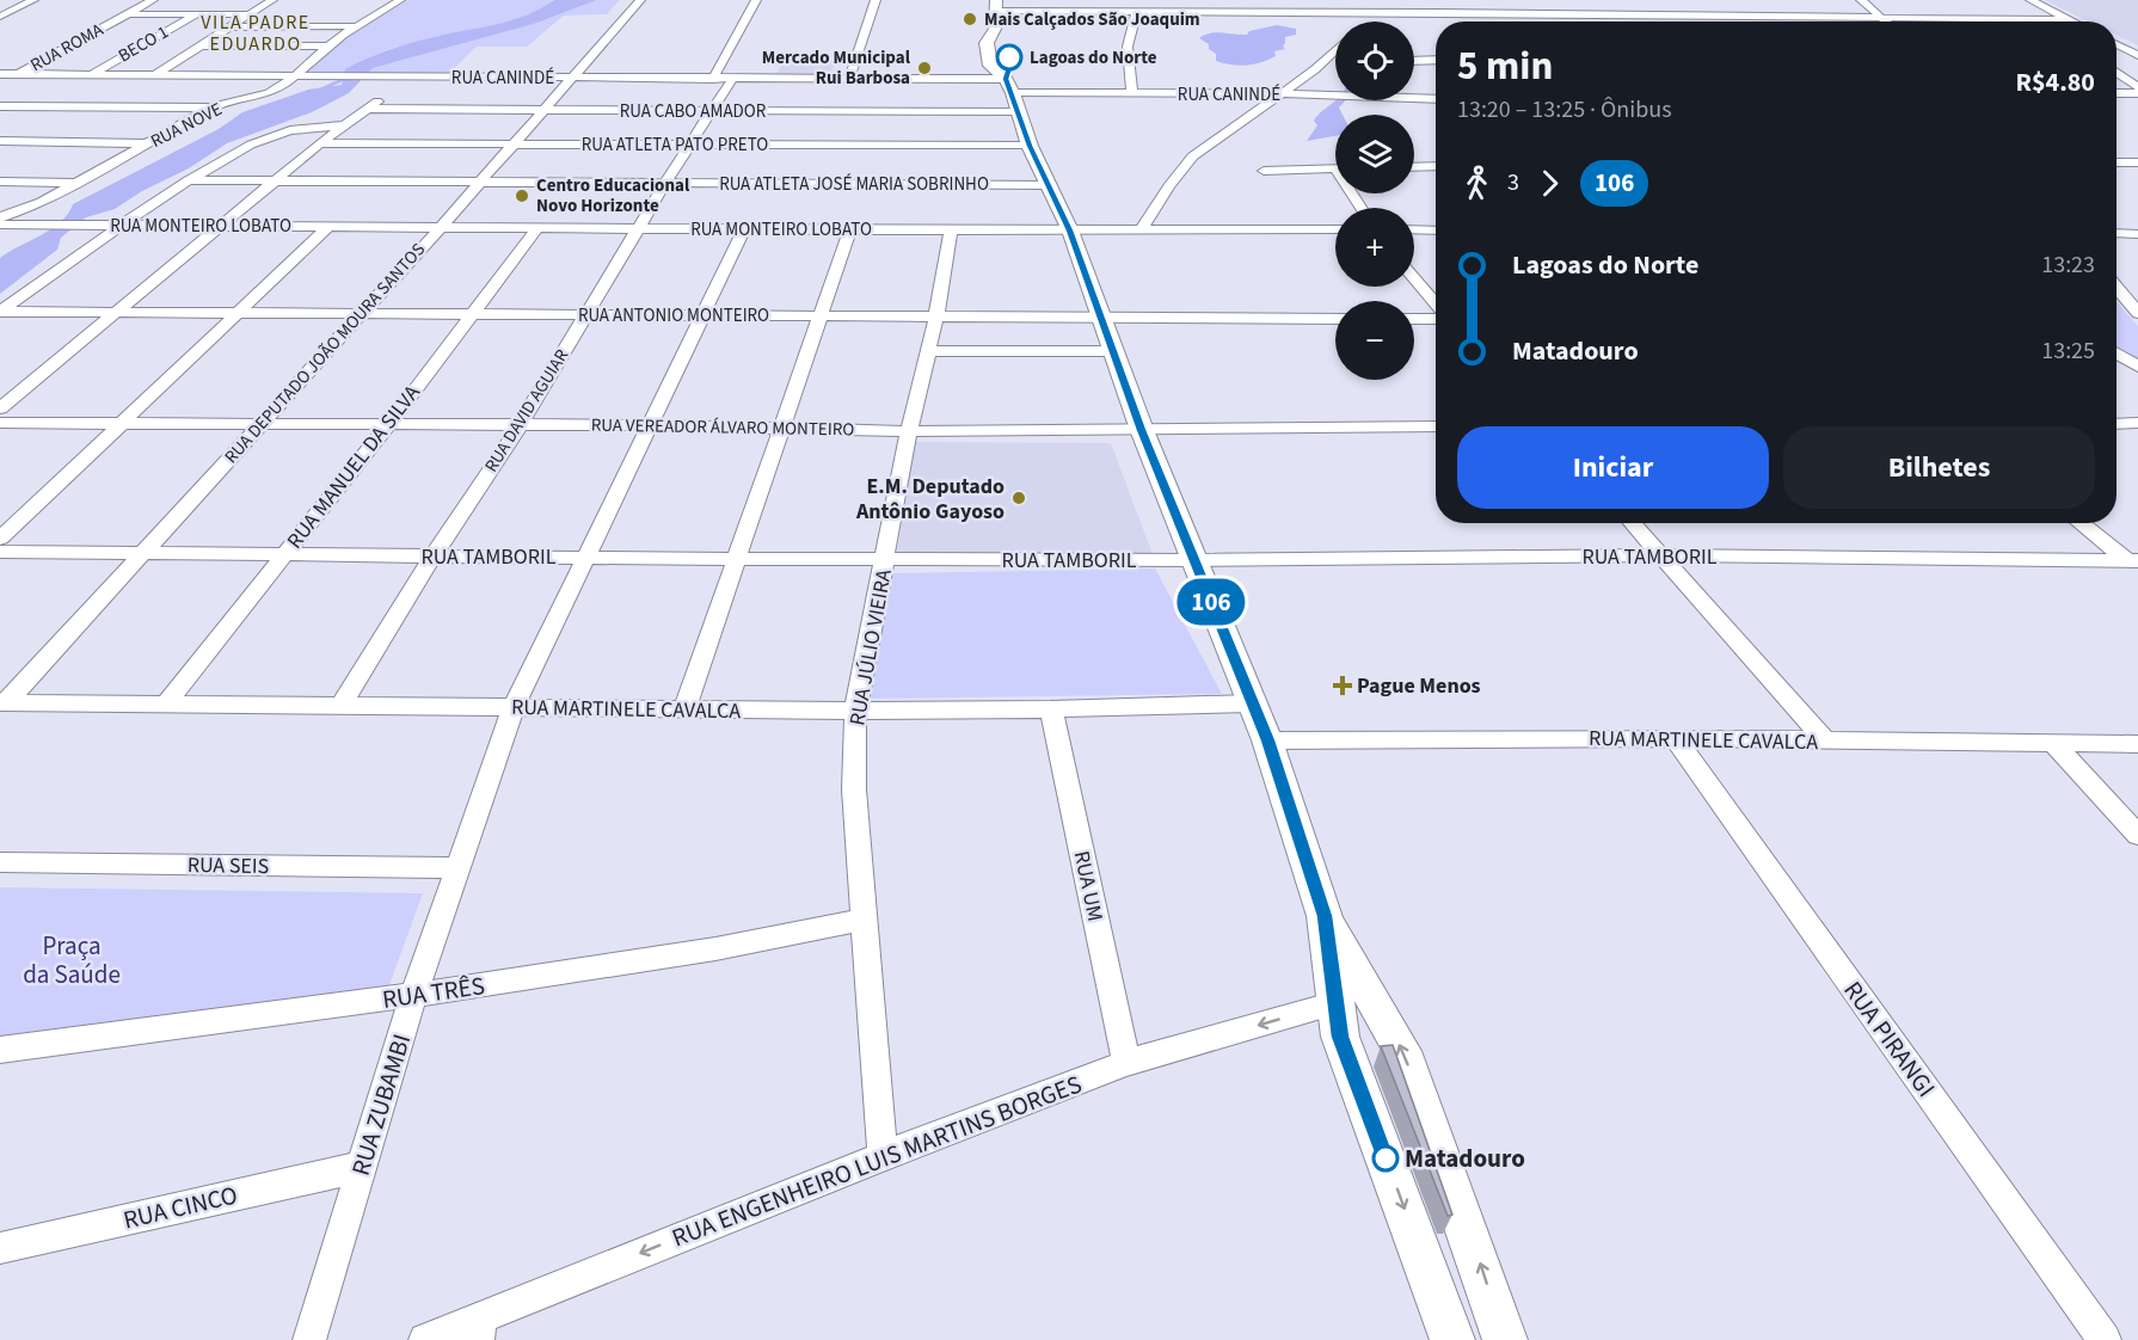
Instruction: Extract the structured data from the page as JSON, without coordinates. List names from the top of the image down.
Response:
{
  "streets": {
    "street": [
      "BECO 1",
      "RUA ROMA",
      "RUA CANINDÉ",
      "RUA CABO AMADOR",
      "RUA NOVE",
      "RUA ATLETA PATO PRETO",
      "RUA ATLETA JOSÉ MARIA SOBRINHO",
      "RUA MONTEIRO LOBATO",
      "RUA ANTONIO MONTEIRO",
      "RUA DEPUTADO JOÃO MOURA SANTOS",
      "RUA DAVID AGUIAR",
      "RUA VEREADOR ÁLVARO MONTEIRO",
      "RUA MANUEL DA SILVA",
      "RUA TAMBORIL",
      "RUA JÚLIO VIEIRA",
      "RUA MARTINELE CAVALCA",
      "RUA SEIS",
      "RUA UM",
      "RUA TRÊS",
      "RUA PIRANGI",
      "RUA ZUBAMBI",
      "RUA ENGENHEIRO LUIS MARTINS BORGES",
      "RUA CINCO"
    ]
  },
  "crossings": [
    ["BECO 1", "RUA CANINDÉ"],
    ["RUA ROMA", "RUA CANINDÉ"],
    ["RUA CANINDÉ", "RUA CABO AMADOR"],
    ["RUA CANINDÉ", "RUA NOVE"],
    ["RUA CANINDÉ", "RUA DEPUTADO JOÃO MOURA SANTOS"],
    ["RUA CANINDÉ", "RUA DAVID AGUIAR"],
    ["RUA CABO AMADOR", "RUA DEPUTADO JOÃO MOURA SANTOS"],
    ["RUA CABO AMADOR", "RUA DAVID AGUIAR"],
    ["RUA ATLETA PATO PRETO", "RUA DEPUTADO JOÃO MOURA SANTOS"],
    ["RUA ATLETA PATO PRETO", "RUA DAVID AGUIAR"],
    ["RUA ATLETA JOSÉ MARIA SOBRINHO", "RUA DEPUTADO JOÃO MOURA SANTOS"],
    ["RUA ATLETA JOSÉ MARIA SOBRINHO", "RUA DAVID AGUIAR"],
    ["RUA MONTEIRO LOBATO", "RUA DEPUTADO JOÃO MOURA SANTOS"],
    ["RUA MONTEIRO LOBATO", "RUA DAVID AGUIAR"],
    ["RUA MONTEIRO LOBATO", "RUA MANUEL DA SILVA"],
    ["RUA MONTEIRO LOBATO", "RUA JÚLIO VIEIRA"],
    ["RUA MONTEIRO LOBATO", "RUA ZUBAMBI"],
    ["RUA ANTONIO MONTEIRO", "RUA DEPUTADO JOÃO MOURA SANTOS"],
    ["RUA ANTONIO MONTEIRO", "RUA DAVID AGUIAR"],
    ["RUA ANTONIO MONTEIRO", "RUA MANUEL DA SILVA"],
    ["RUA ANTONIO MONTEIRO", "RUA JÚLIO VIEIRA"],
    ["RUA ANTONIO MONTEIRO", "RUA ZUBAMBI"],
    ["RUA DEPUTADO JOÃO MOURA SANTOS", "RUA VEREADOR ÁLVARO MONTEIRO"],
    ["RUA DEPUTADO JOÃO MOURA SANTOS", "RUA TAMBORIL"],
    ["RUA DEPUTADO JOÃO MOURA SANTOS", "RUA MARTINELE CAVALCA"],
    ["RUA DAVID AGUIAR", "RUA VEREADOR ÁLVARO MONTEIRO"],
    ["RUA DAVID AGUIAR", "RUA TAMBORIL"],
    ["RUA DAVID AGUIAR", "RUA MARTINELE CAVALCA"],
    ["RUA VEREADOR ÁLVARO MONTEIRO", "RUA MANUEL DA SILVA"],
    ["RUA VEREADOR ÁLVARO MONTEIRO", "RUA JÚLIO VIEIRA"],
    ["RUA VEREADOR ÁLVARO MONTEIRO", "RUA ZUBAMBI"],
    ["RUA MANUEL DA SILVA", "RUA TAMBORIL"],
    ["RUA MANUEL DA SILVA", "RUA MARTINELE CAVALCA"],
    ["RUA TAMBORIL", "RUA JÚLIO VIEIRA"],
    ["RUA TAMBORIL", "RUA ZUBAMBI"],
    ["RUA JÚLIO VIEIRA", "RUA MARTINELE CAVALCA"],
    ["RUA JÚLIO VIEIRA", "RUA TRÊS"],
    ["RUA JÚLIO VIEIRA", "RUA ENGENHEIRO LUIS MARTINS BORGES"],
    ["RUA MARTINELE CAVALCA", "RUA UM"],
    ["RUA MARTINELE CAVALCA", "RUA PIRANGI"],
    ["RUA MARTINELE CAVALCA", "RUA ZUBAMBI"],
    ["RUA SEIS", "RUA ZUBAMBI"],
    ["RUA UM", "RUA ENGENHEIRO LUIS MARTINS BORGES"],
    ["RUA TRÊS", "RUA ZUBAMBI"],
    ["RUA ZUBAMBI", "RUA CINCO"]
  ],
  "one_way": ["RUA ENGENHEIRO LUIS MARTINS BORGES"],
  "districts": ["VILA PADRE EDUARDO"],
  "parks": ["Praça da Saúde"],
  "places": {
    "other": [
      "Mais Calçados São Joaquim",
      "Lagoas do Norte",
      "Mercado Municipal Rui Barbosa",
      "Centro Educacional Novo Horizonte",
      "E.M. Deputado Antônio Gayoso",
      "Matadouro"
    ],
    "health": ["Pague Menos"]
  },
  "lines": ["bus line 106"],
  "page": {
    "on_map": "106",
    "map_buttons": ["+", "−"],
    "heading": ["5 min", "13:20 – 13:25 · Ônibus", "R$4.80"],
    "legs": ["3", "106"],
    "list": [
      {
        "name": "Lagoas do Norte",
        "value": "13:23"
      },
      {
        "name": "Matadouro",
        "value": "13:25"
      }
    ],
    "buttons": ["Iniciar", "Bilhetes"]
  }
}
